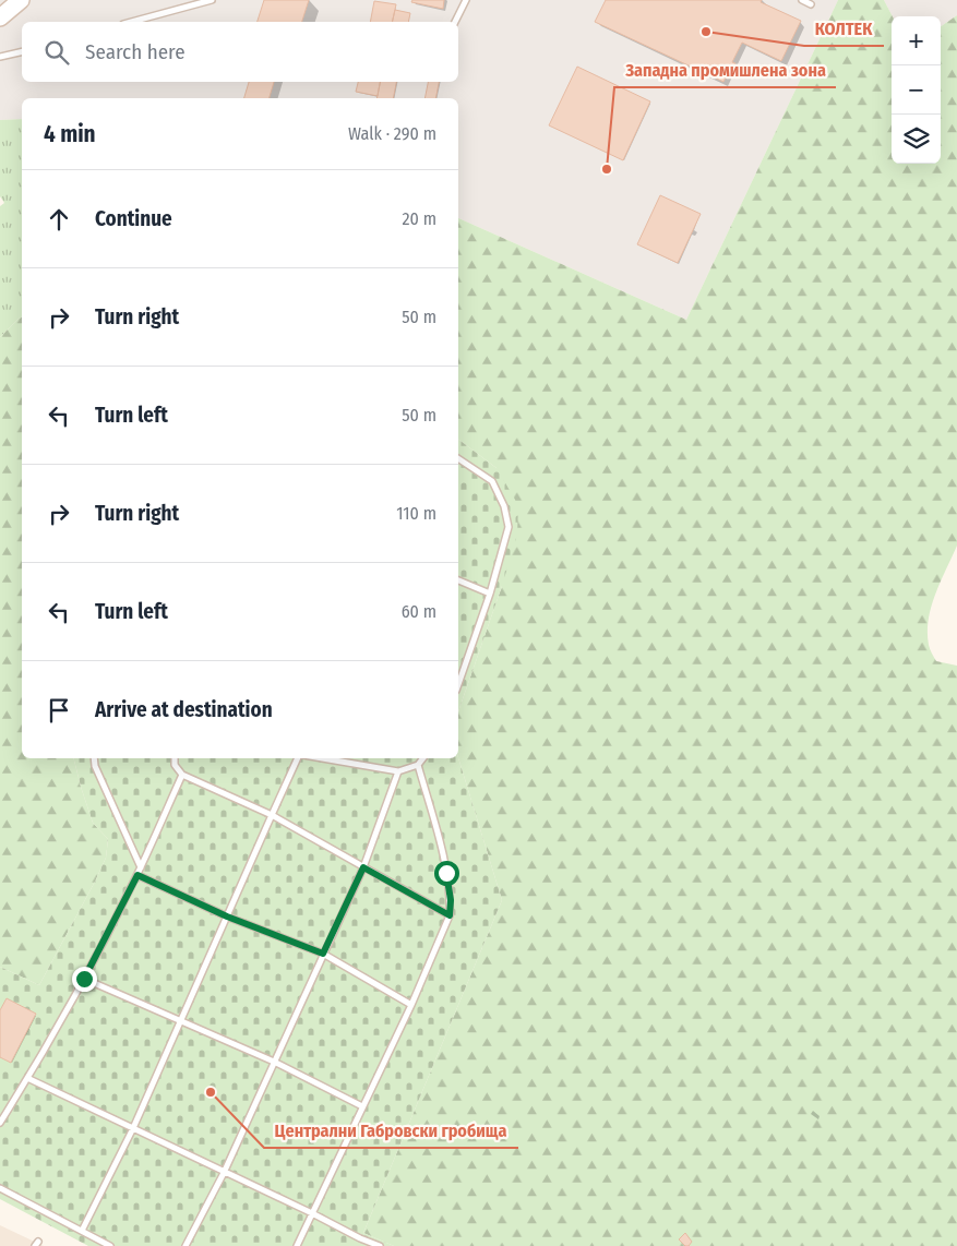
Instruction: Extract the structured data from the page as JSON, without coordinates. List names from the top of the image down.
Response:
{
  "places": ["КОЛТЕК", "Западна промишлена зона", "Централни Габровски гробища"],
  "page": {
    "map_buttons": ["+", "−"],
    "search": "Search here",
    "heading": ["4 min", "Walk · 290 m"],
    "list": [
      ["Continue", "20 m"],
      ["Turn right", "50 m"],
      ["Turn left", "50 m"],
      ["Turn right", "110 m"],
      ["Turn left", "60 m"],
      "Arrive at destination"
    ]
  }
}
